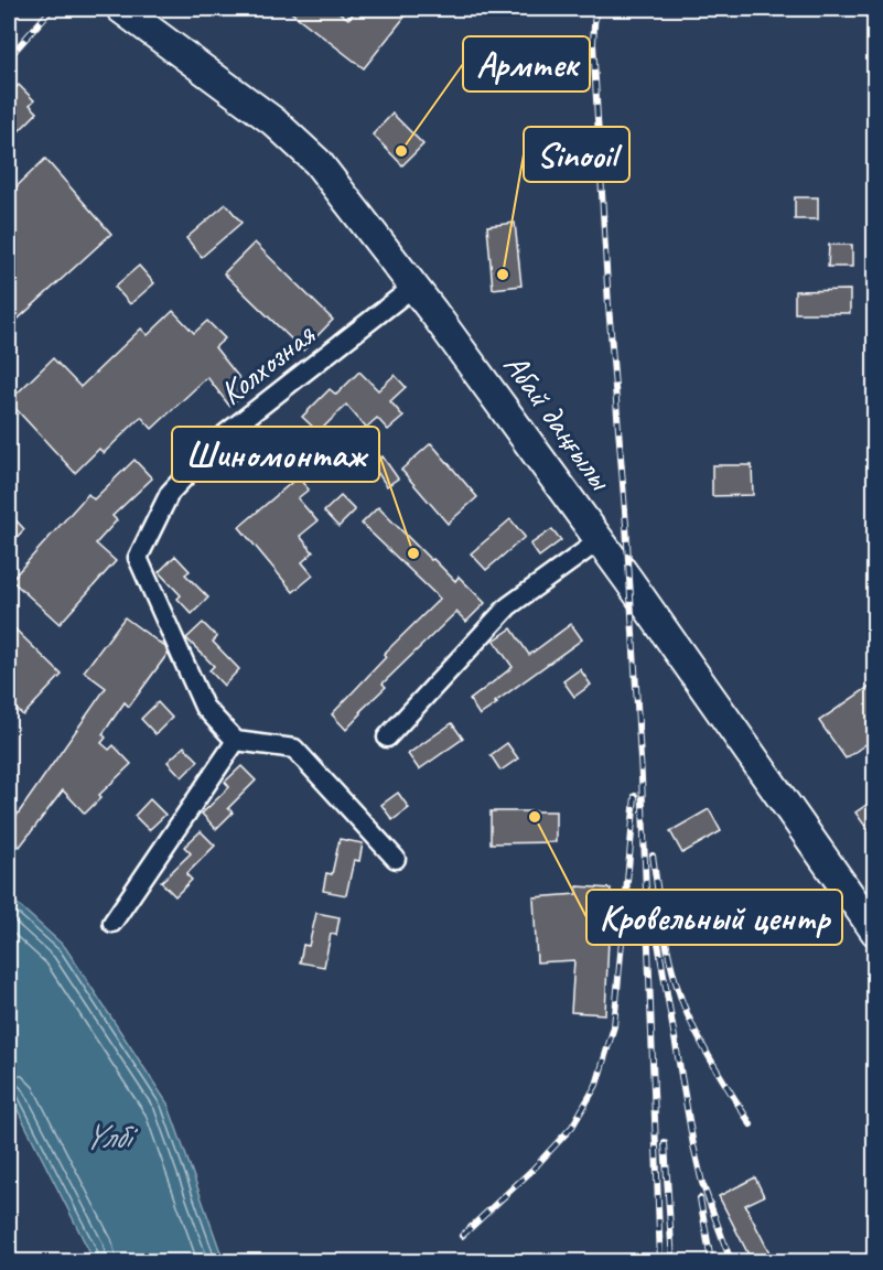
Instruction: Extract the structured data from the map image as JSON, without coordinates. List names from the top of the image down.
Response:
{
  "streets": {
    "main road": ["Абай даңғылы"],
    "street": ["Колхозная"]
  },
  "crossings": [
    ["Колхозная", "Абай даңғылы"]
  ],
  "water": ["Үлбі"],
  "places": [
    "Армтек",
    "Sinooil",
    "Шиномонтаж",
    "Кровельный центр"
  ]
}
